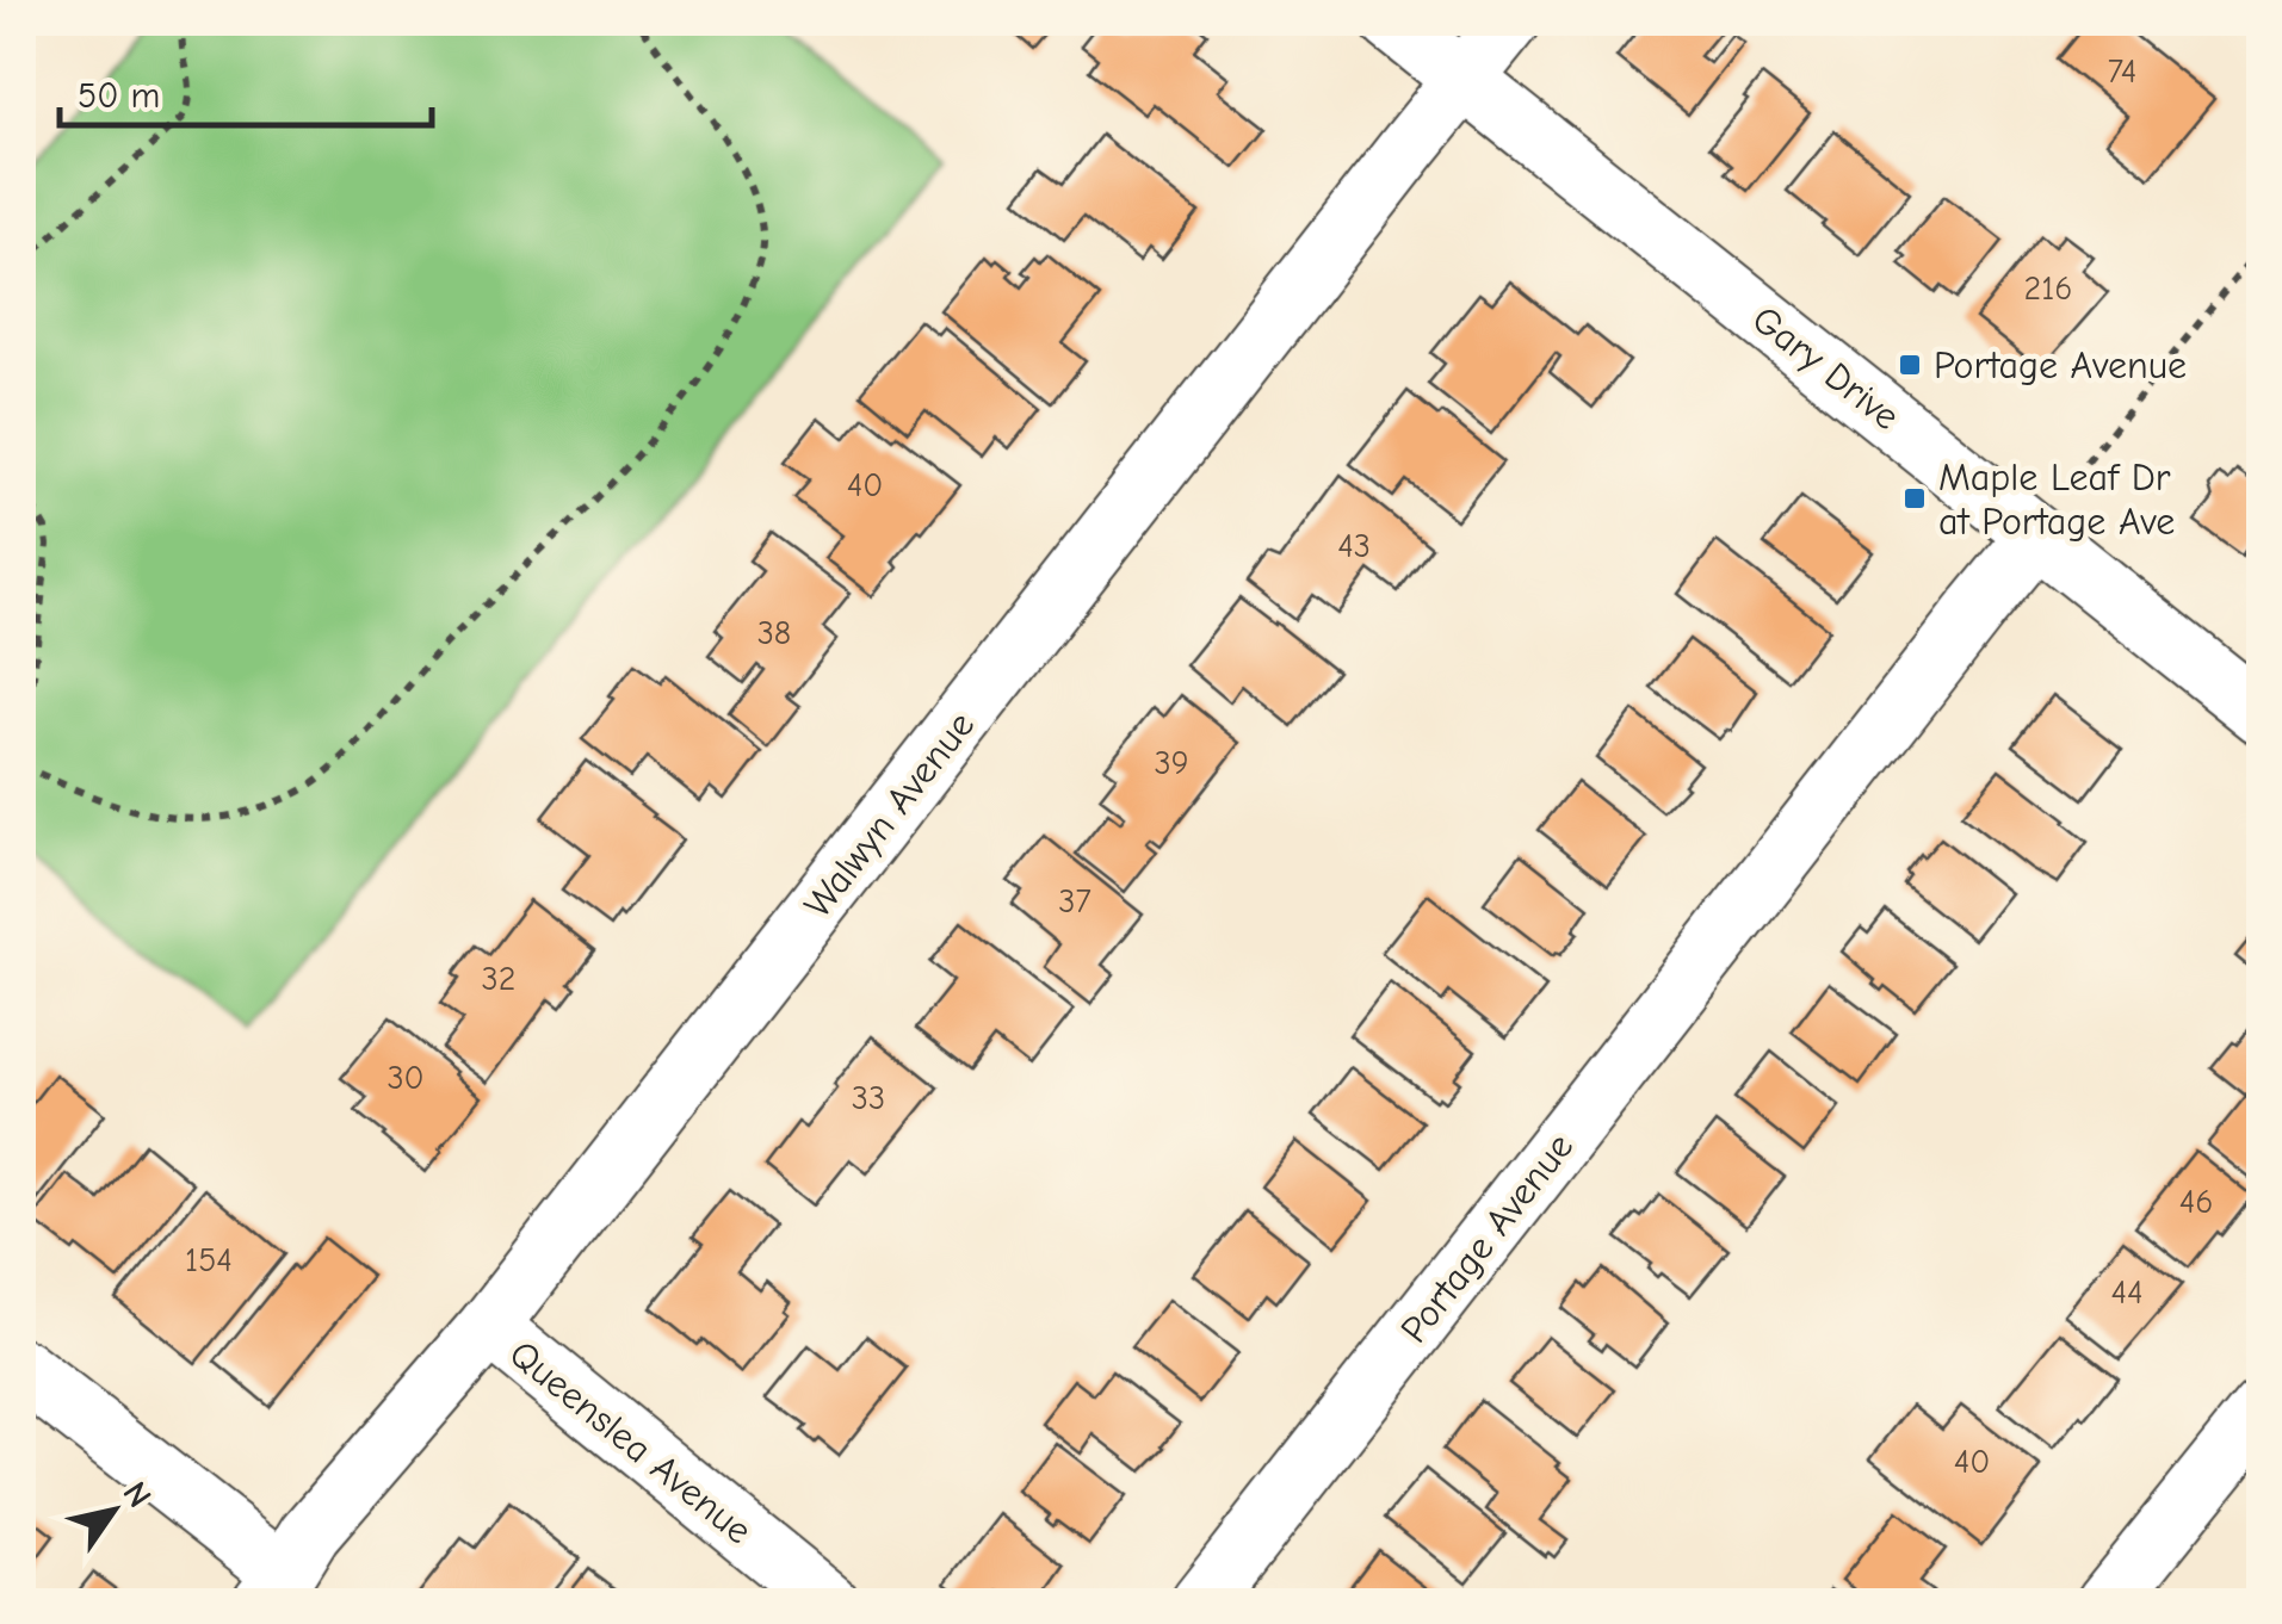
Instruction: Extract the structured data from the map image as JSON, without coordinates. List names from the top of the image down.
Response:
{
  "streets": {
    "street": [
      "Gary Drive",
      "Walwyn Avenue",
      "Portage Avenue",
      "Queenslea Avenue"
    ]
  },
  "crossings": [
    ["Gary Drive", "Walwyn Avenue"],
    ["Gary Drive", "Portage Avenue"],
    ["Walwyn Avenue", "Queenslea Avenue"]
  ],
  "places": {
    "transit": ["Portage Avenue", "Maple Leaf Dr at Portage Ave"]
  },
  "house_numbers": [
    "74",
    "216",
    "40",
    "43",
    "38",
    "39",
    "37",
    "32",
    "30",
    "33",
    "46",
    "154",
    "44",
    "40"
  ],
  "scale_bar": "50 m",
  "north": "top right"
}
